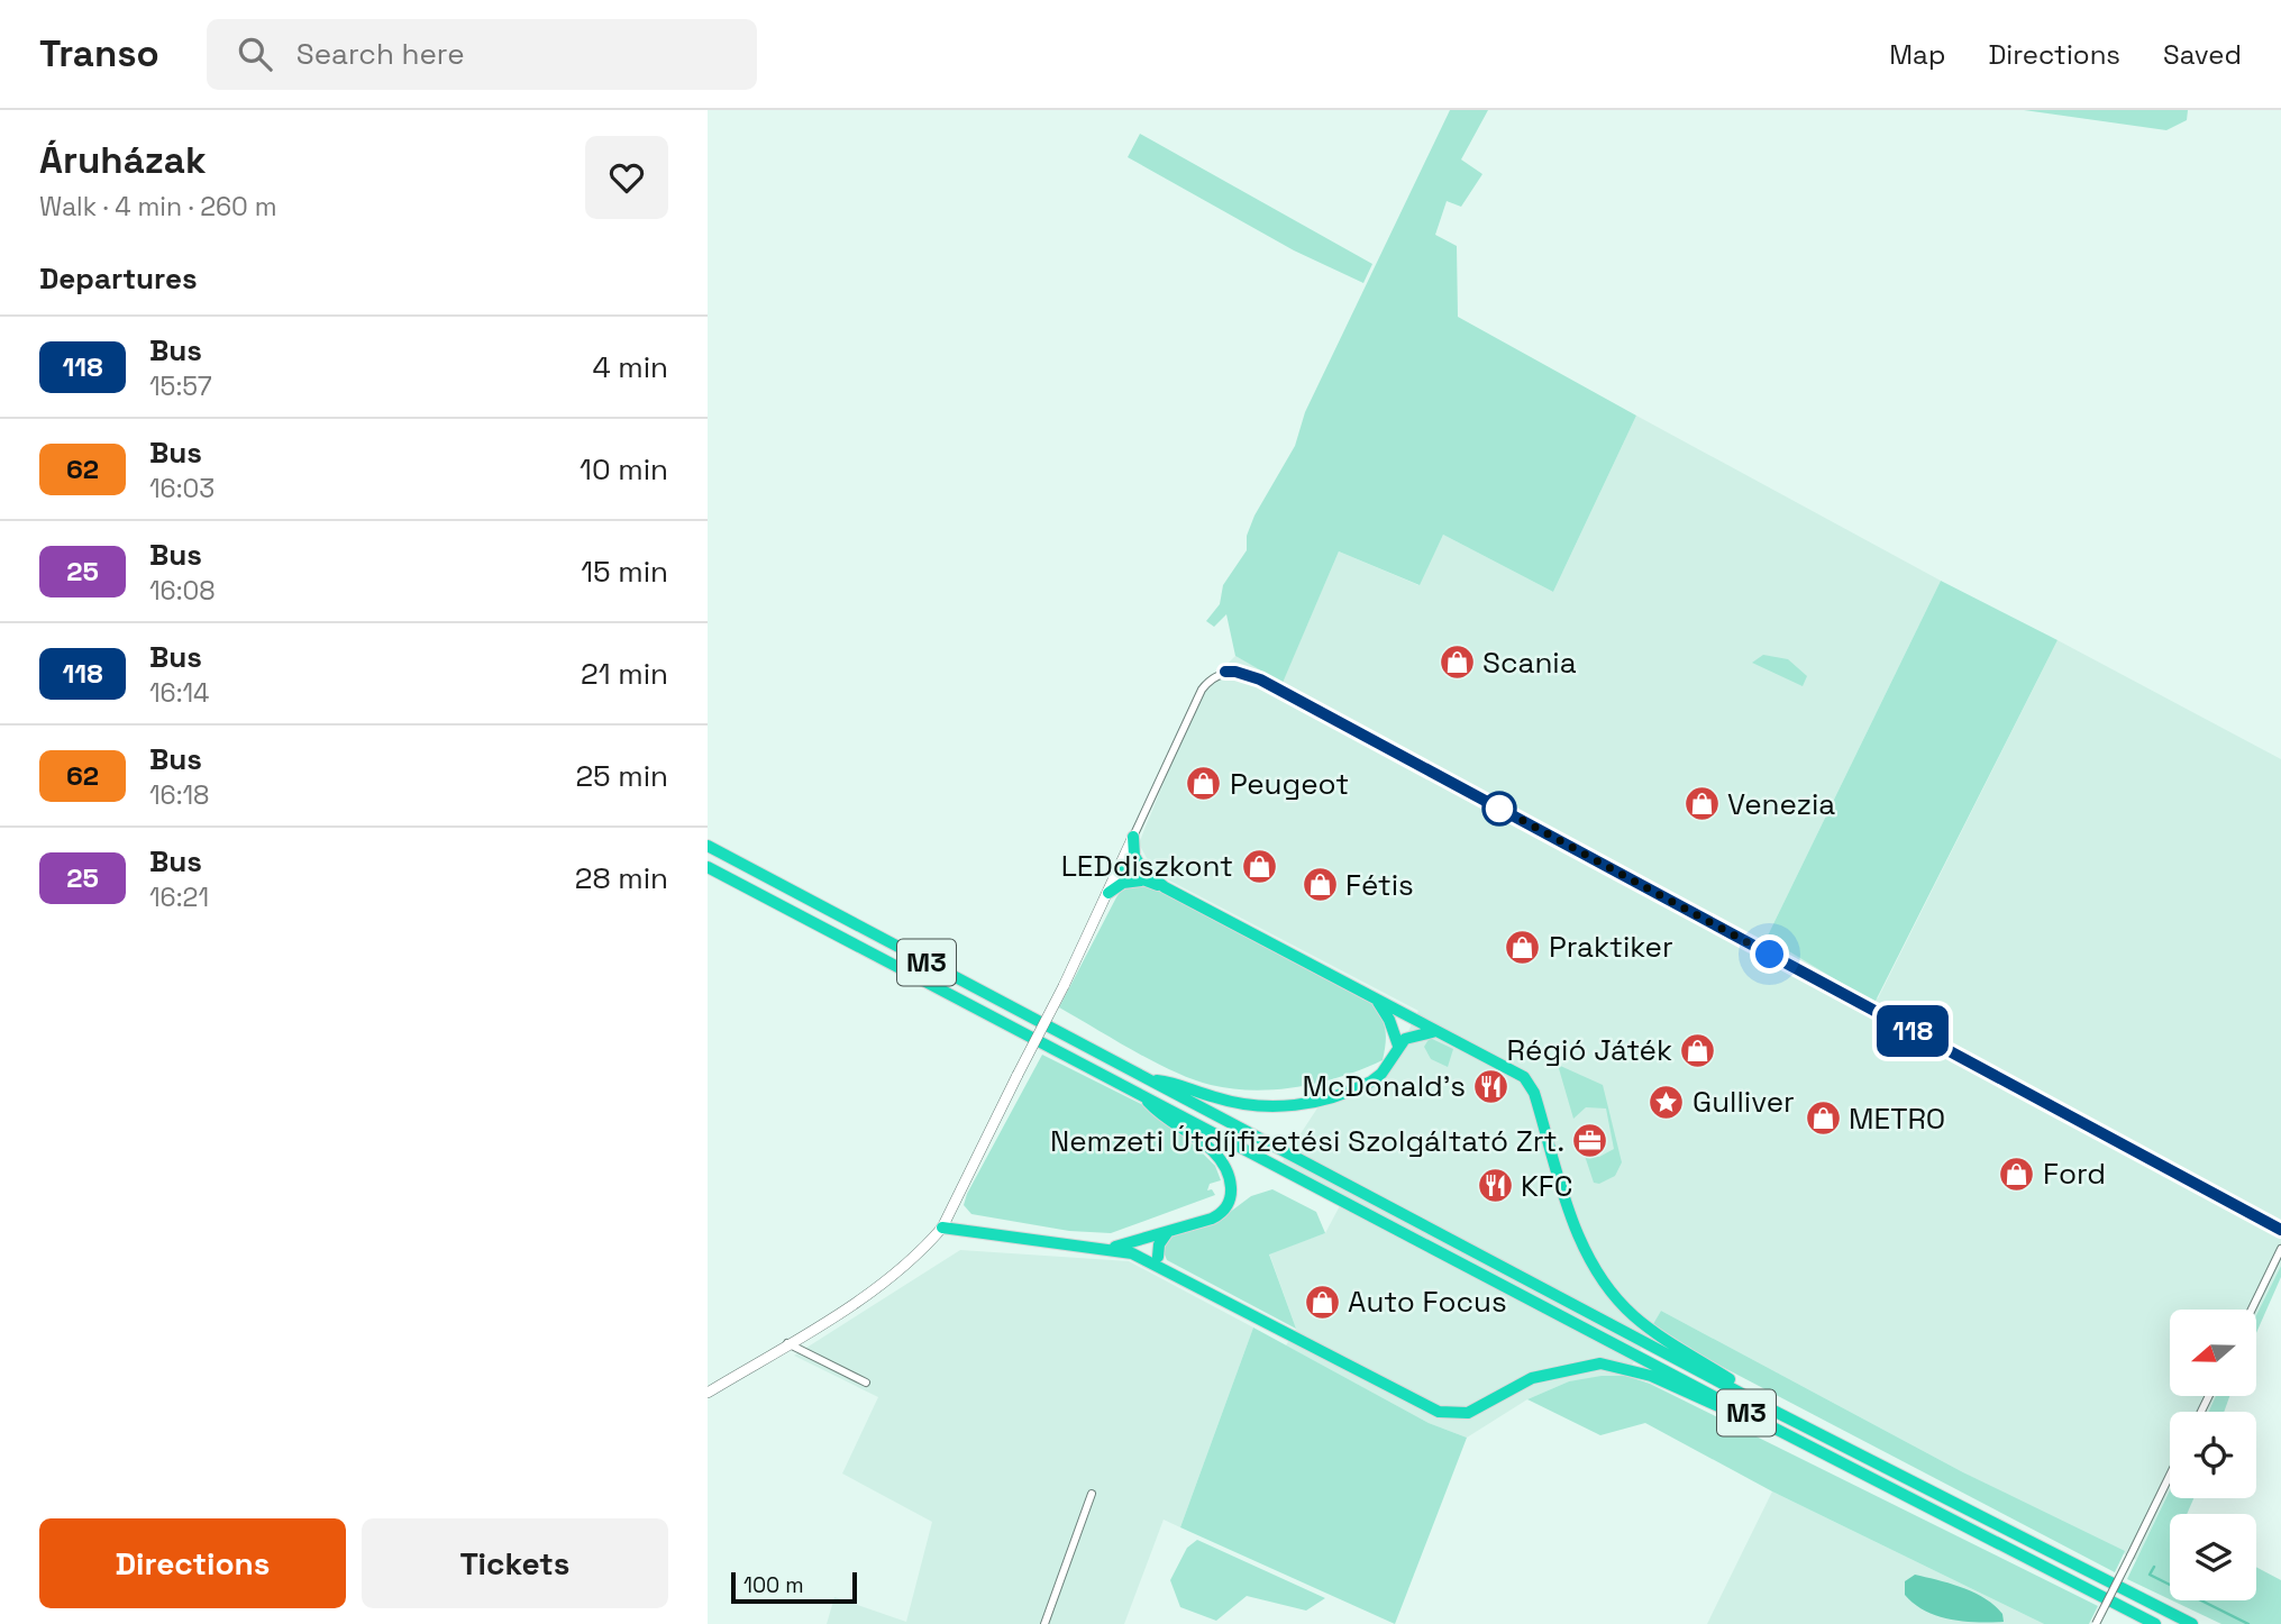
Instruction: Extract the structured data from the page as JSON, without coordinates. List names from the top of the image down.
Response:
{
  "streets": {
    "highway": ["M3"]
  },
  "places": {
    "shop": [
      "Scania",
      "Peugeot",
      "Venezia",
      "LEDdiszkont",
      "Fétis",
      "Praktiker",
      "Régió Játék",
      "METRO",
      "Ford",
      "Auto Focus"
    ],
    "restaurant": ["McDonald's", "KFC"],
    "place": ["Gulliver"],
    "office": ["Nemzeti Útdíjfizetési Szolgáltató Zrt."]
  },
  "lines": ["bus line 118"],
  "scale_bar": "100 m",
  "north": "left",
  "page": {
    "header": "Transo",
    "search": "Search here",
    "nav": ["Map", "Directions", "Saved"],
    "heading": [
      ["Áruházak", "Walk · 4 min · 260 m"],
      "Departures"
    ],
    "on_map": "118",
    "list": [
      {
        "mark": "118",
        "name": "Bus",
        "note": "15:57",
        "value": "4 min"
      },
      {
        "mark": "62",
        "name": "Bus",
        "note": "16:03",
        "value": "10 min"
      },
      {
        "mark": "25",
        "name": "Bus",
        "note": "16:08",
        "value": "15 min"
      },
      {
        "mark": "118",
        "name": "Bus",
        "note": "16:14",
        "value": "21 min"
      },
      {
        "mark": "62",
        "name": "Bus",
        "note": "16:18",
        "value": "25 min"
      },
      {
        "mark": "25",
        "name": "Bus",
        "note": "16:21",
        "value": "28 min"
      }
    ],
    "buttons": ["Directions", "Tickets"],
    "scale": "100 m"
  }
}
